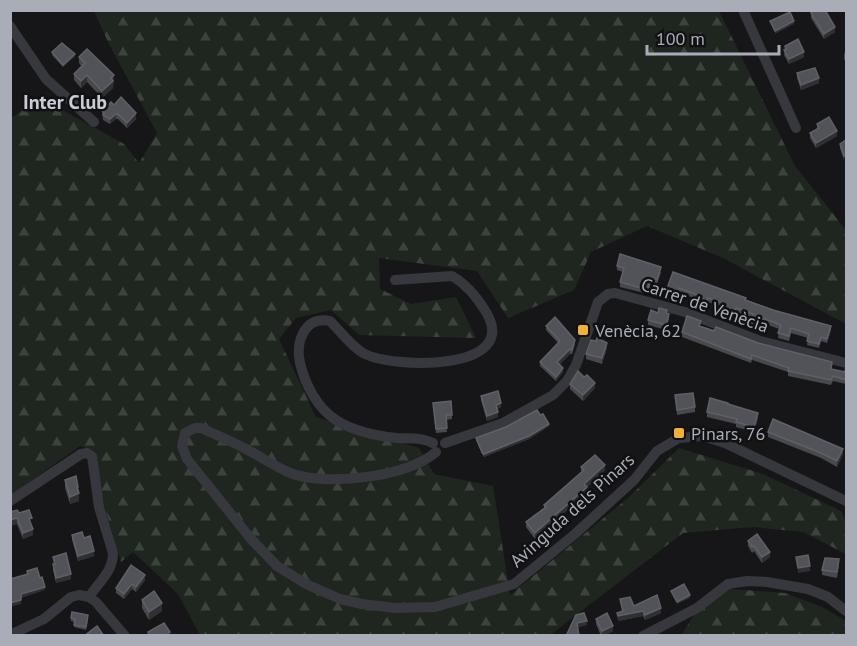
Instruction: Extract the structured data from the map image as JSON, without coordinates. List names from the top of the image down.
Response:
{
  "streets": {
    "street": ["Carrer de Venècia", "Avinguda dels Pinars"]
  },
  "crossings": [
    ["Carrer de Venècia", "Avinguda dels Pinars"]
  ],
  "districts": ["Inter Club"],
  "places": {
    "transit": ["Venècia, 62", "Pinars, 76"]
  },
  "scale_bar": "100 m"
}
